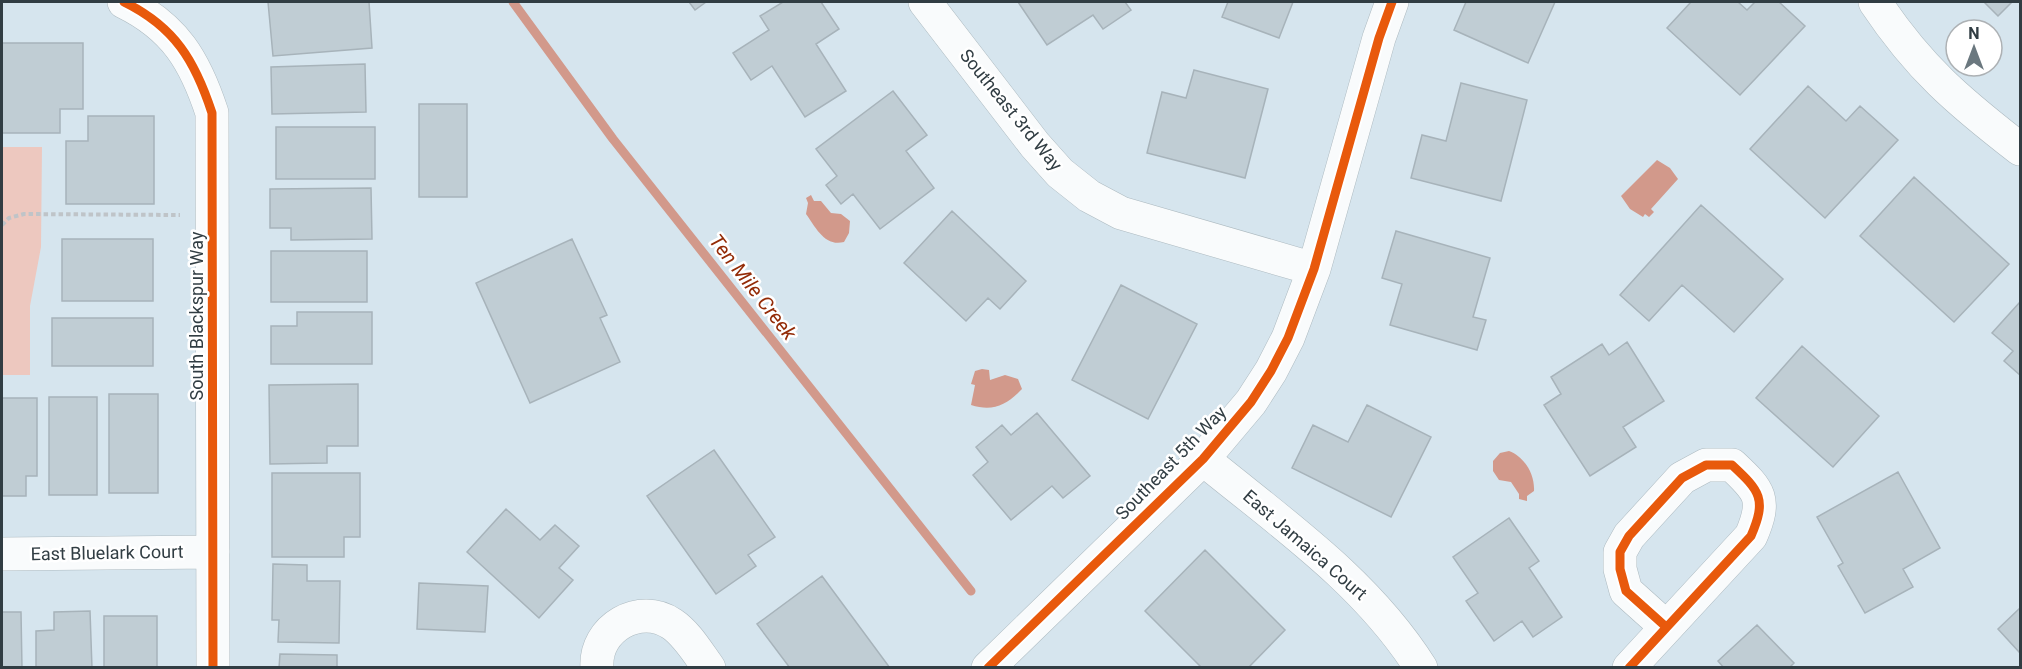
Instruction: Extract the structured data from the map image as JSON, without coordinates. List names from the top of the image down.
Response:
{
  "streets": {
    "street": [
      "Southeast 3rd Way",
      "South Blackspur Way",
      "Southeast 5th Way",
      "East Jamaica Court",
      "East Bluelark Court"
    ]
  },
  "crossings": [
    ["Southeast 3rd Way", "Southeast 5th Way"],
    ["South Blackspur Way", "East Bluelark Court"],
    ["Southeast 5th Way", "East Jamaica Court"]
  ],
  "water": ["Ten Mile Creek"],
  "north": "top"
}
